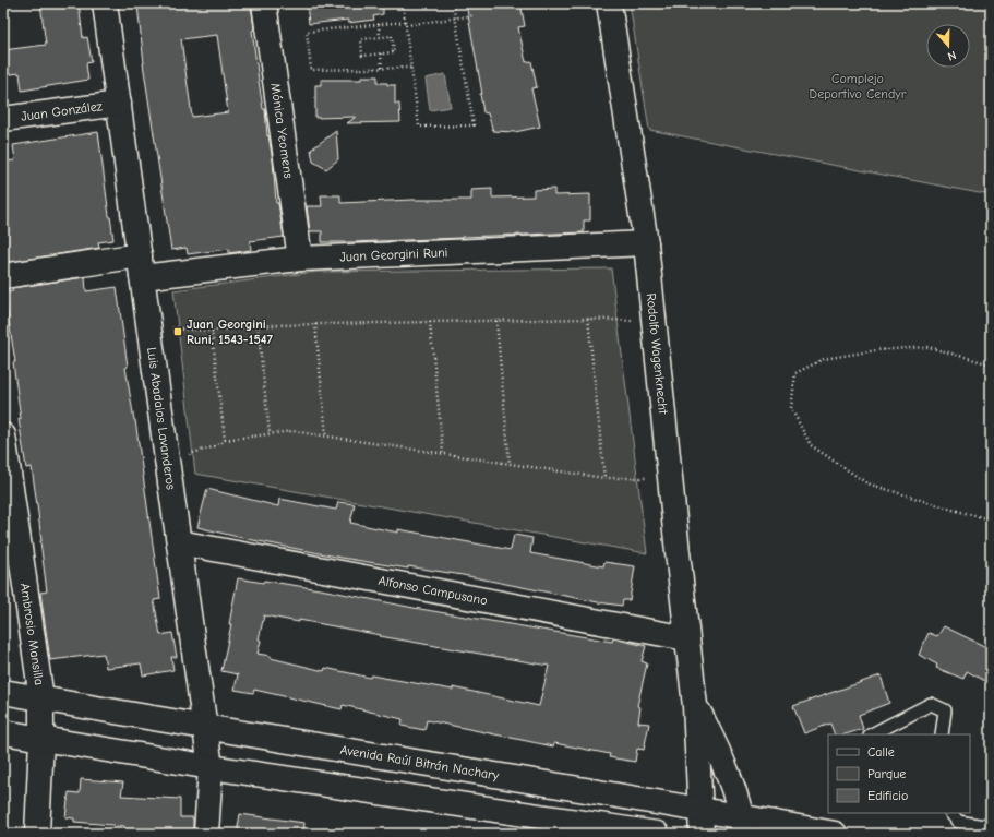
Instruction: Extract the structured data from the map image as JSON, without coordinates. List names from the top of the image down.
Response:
{
  "streets": {
    "street": [
      "Juan González",
      "Mónica Yeomens",
      "Juan Georgini Runi",
      "Rodolfo Wagenknecht",
      "Luis Abadalos Lavanderos",
      "Alfonso Campusano",
      "Ambrosio Mansilla",
      "Avenida Raúl Bitrán Nachary"
    ]
  },
  "crossings": [
    ["Juan González", "Luis Abadalos Lavanderos"],
    ["Mónica Yeomens", "Juan Georgini Runi"],
    ["Juan Georgini Runi", "Rodolfo Wagenknecht"],
    ["Juan Georgini Runi", "Luis Abadalos Lavanderos"],
    ["Rodolfo Wagenknecht", "Alfonso Campusano"],
    ["Rodolfo Wagenknecht", "Avenida Raúl Bitrán Nachary"],
    ["Luis Abadalos Lavanderos", "Alfonso Campusano"],
    ["Luis Abadalos Lavanderos", "Avenida Raúl Bitrán Nachary"],
    ["Ambrosio Mansilla", "Avenida Raúl Bitrán Nachary"]
  ],
  "parks": ["Complejo Deportivo Cendyr"],
  "places": {
    "transit": ["Juan Georgini Runi, 1543-1547"]
  },
  "legend": ["Calle", "Parque", "Edificio"],
  "north": "bottom"
}
